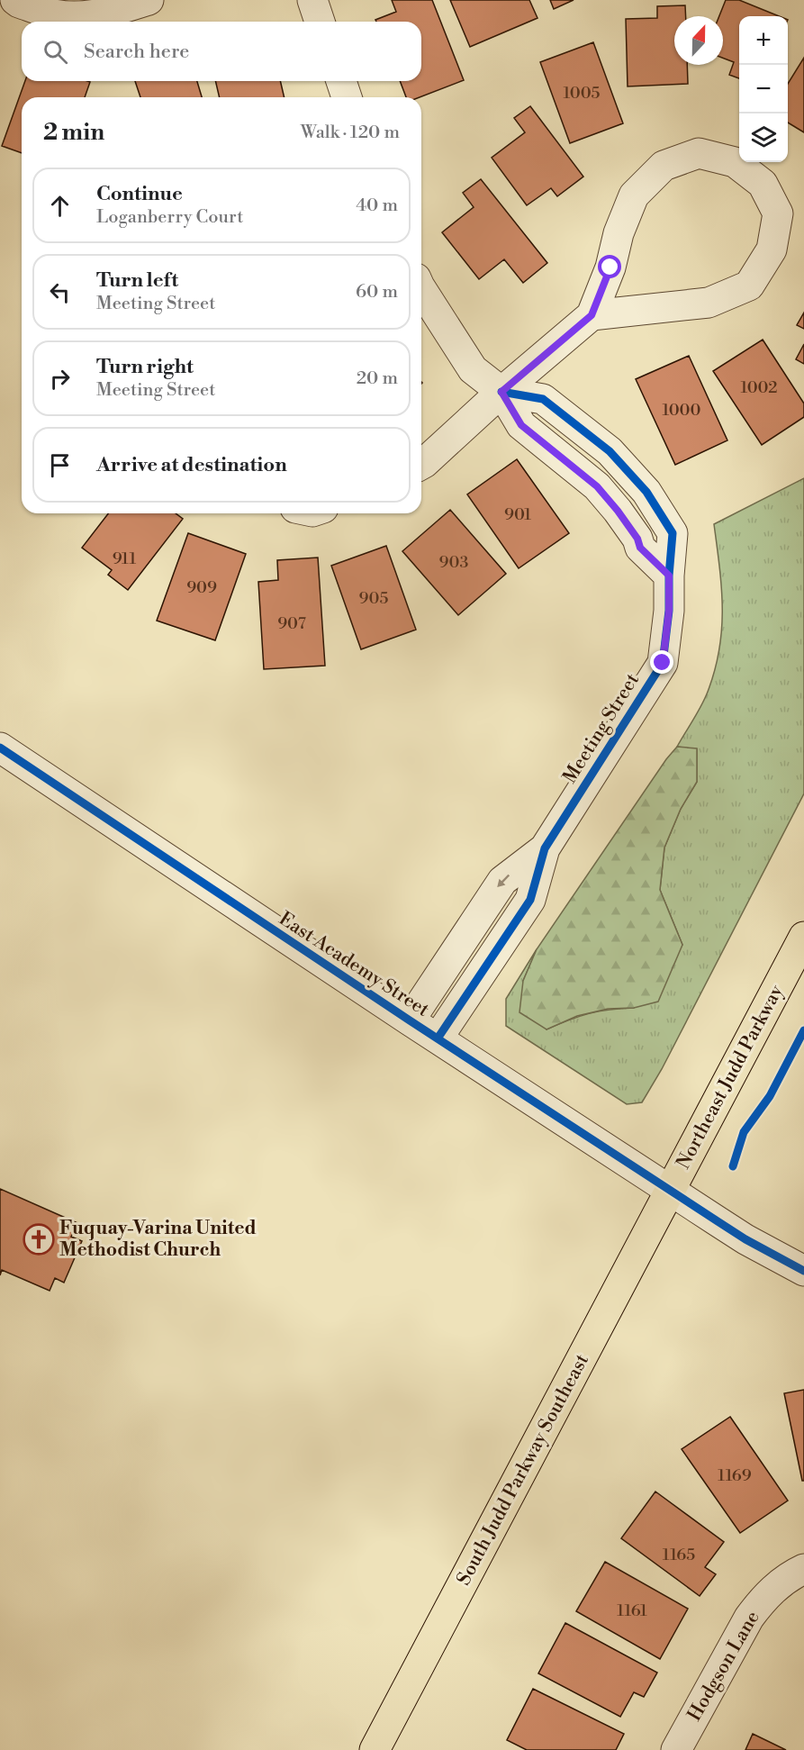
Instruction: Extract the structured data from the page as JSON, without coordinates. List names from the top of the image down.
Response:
{
  "streets": {
    "highway": ["Northeast Judd Parkway", "South Judd Parkway Southeast"],
    "street": ["Meeting Street", "East Academy Street", "Hodgson Lane"]
  },
  "crossings": [
    ["Meeting Street", "East Academy Street"],
    ["East Academy Street", "Northeast Judd Parkway"],
    ["East Academy Street", "South Judd Parkway Southeast"],
    ["Northeast Judd Parkway", "South Judd Parkway Southeast"]
  ],
  "places": {
    "church": ["Fuquay-Varina United Methodist Church"]
  },
  "house_numbers": [
    "1005",
    "1002",
    "1000",
    "901",
    "911",
    "903",
    "909",
    "905",
    "907",
    "1169",
    "1165",
    "1161"
  ],
  "north": "top",
  "page": {
    "map_buttons": ["+", "−"],
    "search": "Search here",
    "heading": ["2 min", "Walk · 120 m"],
    "list": [
      ["Continue", "Loganberry Court", "40 m"],
      ["Turn left", "Meeting Street", "60 m"],
      ["Turn right", "Meeting Street", "20 m"],
      "Arrive at destination"
    ]
  }
}
